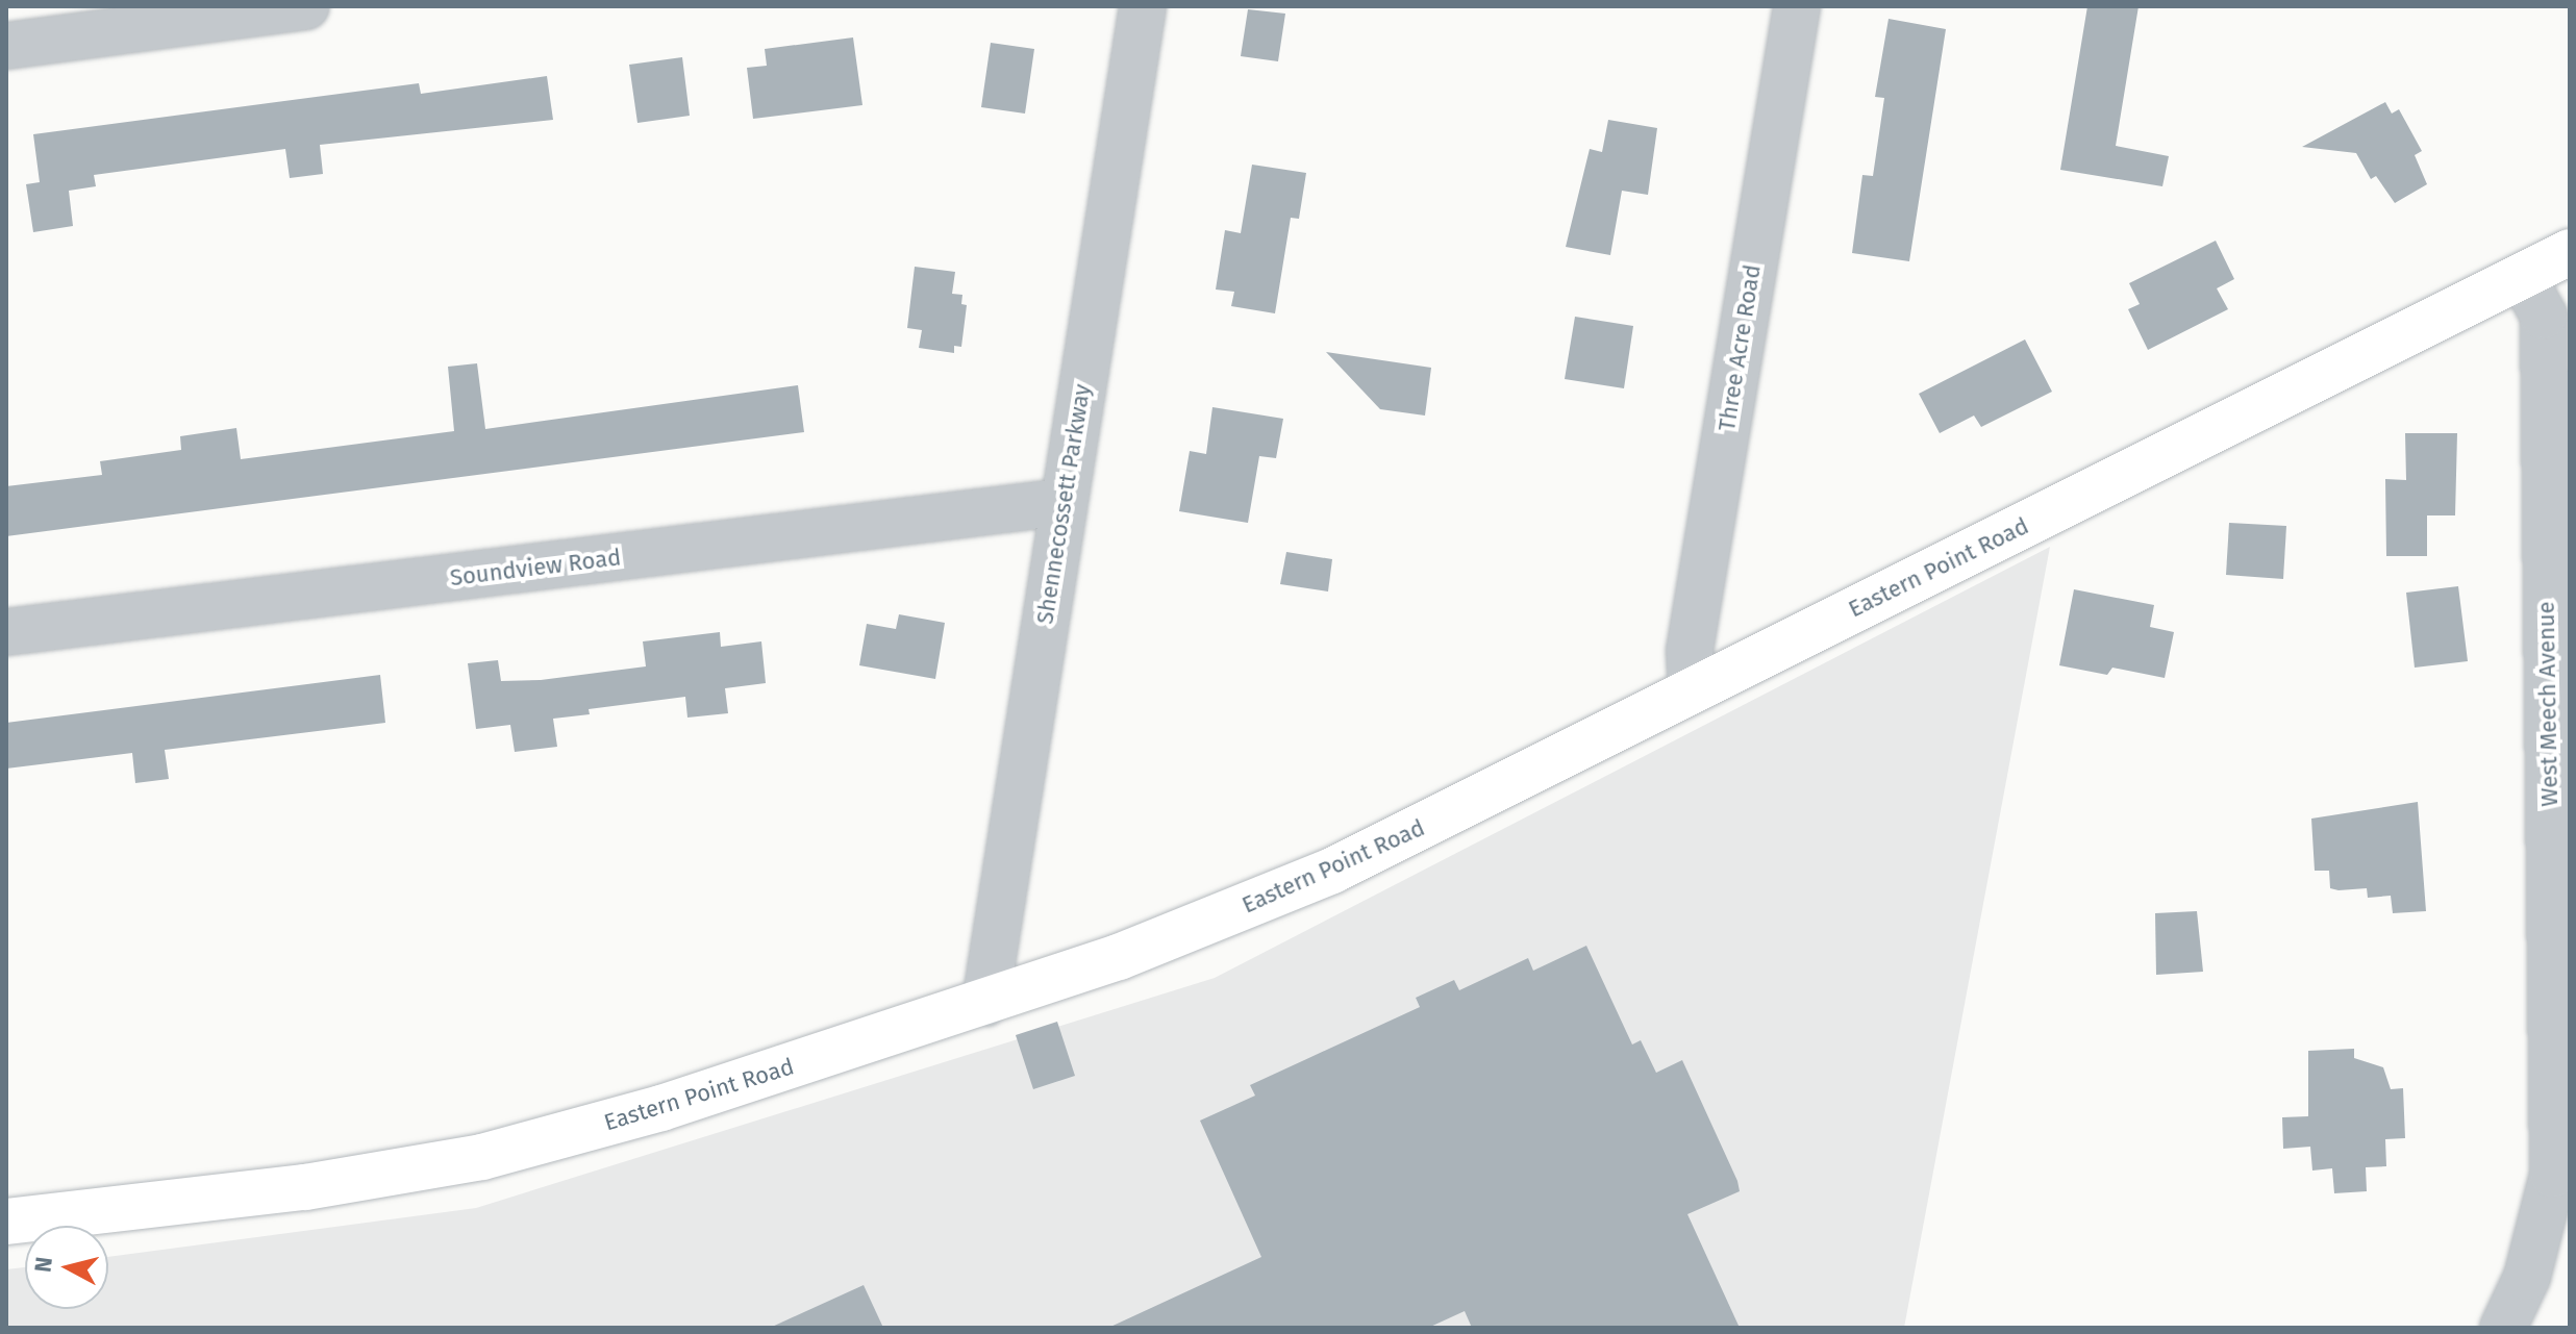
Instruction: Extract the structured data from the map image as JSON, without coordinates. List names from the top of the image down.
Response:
{
  "streets": {
    "main road": ["Eastern Point Road"],
    "street": [
      "Three Acre Road",
      "Shennecossett Parkway",
      "Soundview Road",
      "West Meech Avenue"
    ]
  },
  "crossings": [
    ["Three Acre Road", "Eastern Point Road"],
    ["Shennecossett Parkway", "Soundview Road"],
    ["Shennecossett Parkway", "Eastern Point Road"],
    ["Eastern Point Road", "West Meech Avenue"]
  ],
  "north": "left"
}
